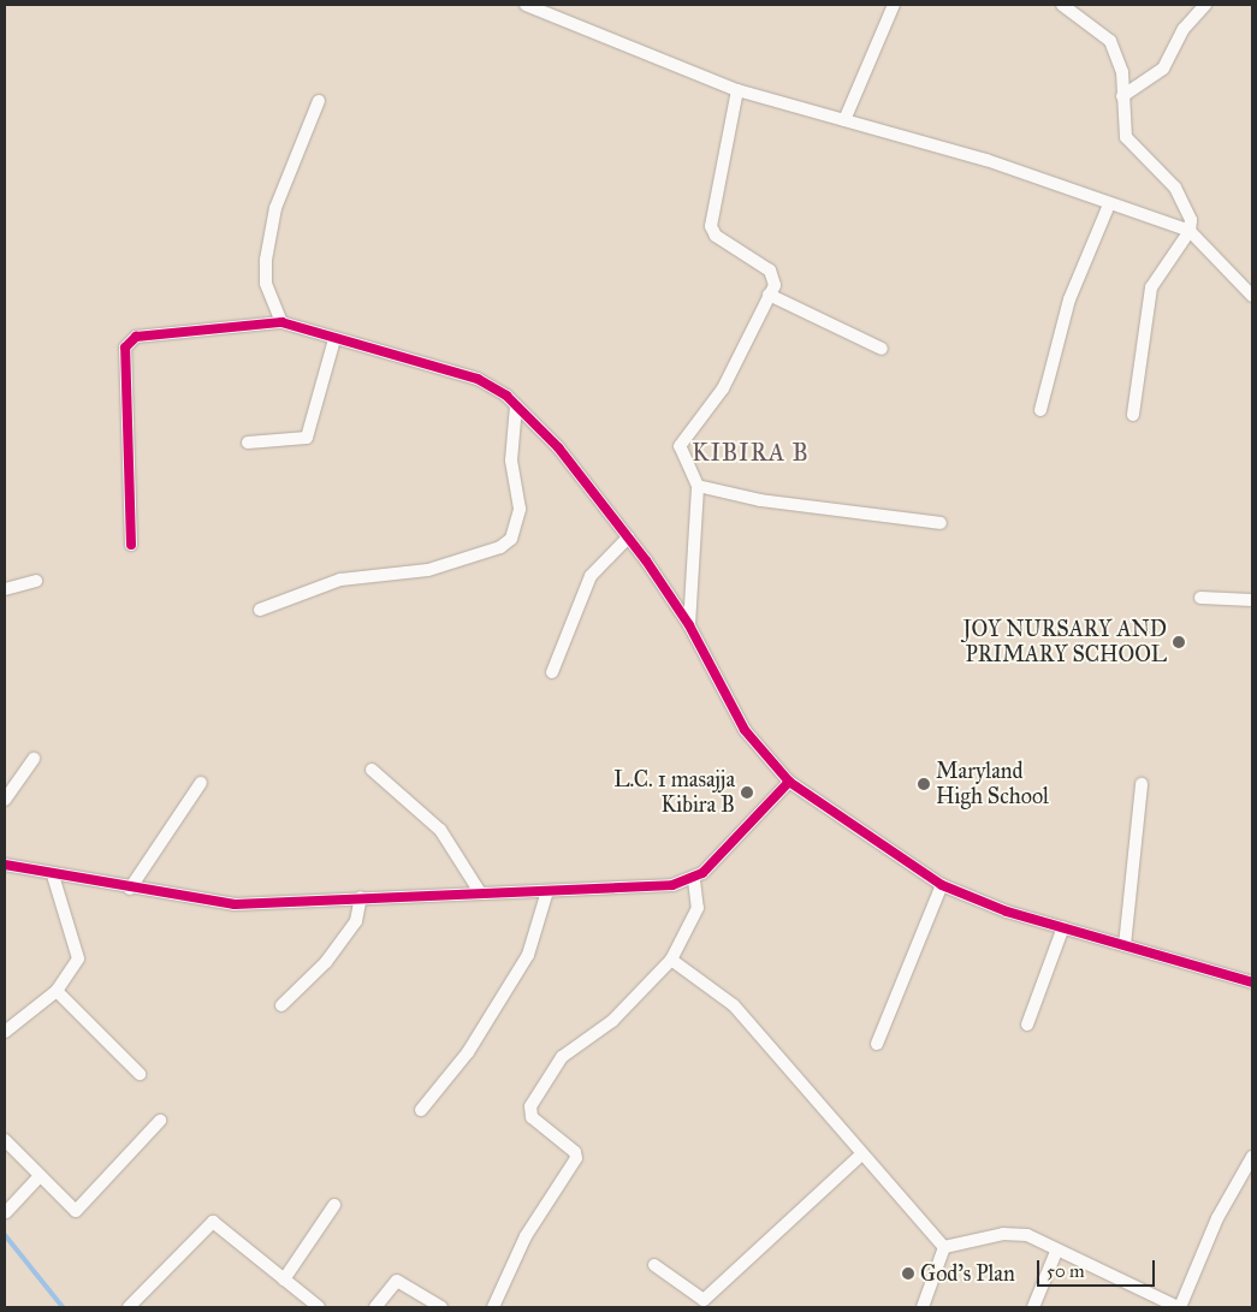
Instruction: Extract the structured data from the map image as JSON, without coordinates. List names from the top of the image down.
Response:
{
  "districts": ["KIBIRA B"],
  "places": [
    "JOY NURSARY AND PRIMARY SCHOOL",
    "Maryland High School",
    "L.C. 1 masajja Kibira B",
    "God's Plan"
  ],
  "scale_bar": "50 m"
}
